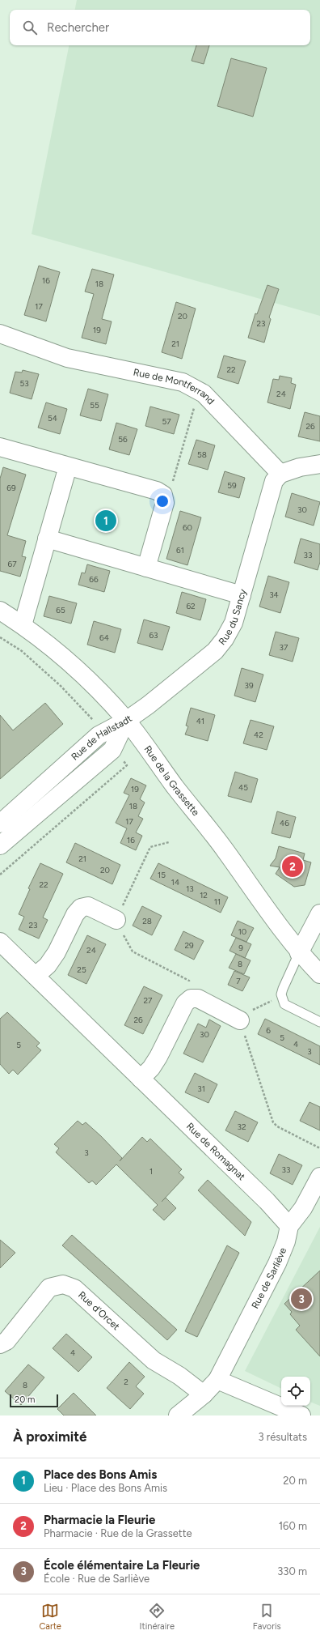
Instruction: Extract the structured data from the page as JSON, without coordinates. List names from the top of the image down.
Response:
{
  "streets": {
    "street": [
      "Rue de Montferrand",
      "Rue du Sancy",
      "Rue de Hallstadt",
      "Rue de la Grassette",
      "Rue de Romagnat",
      "Rue de Sarliève",
      "Rue d'Orcet"
    ]
  },
  "crossings": [
    ["Rue de Montferrand", "Rue du Sancy"],
    ["Rue du Sancy", "Rue de Hallstadt"],
    ["Rue du Sancy", "Rue de la Grassette"],
    ["Rue de Hallstadt", "Rue de la Grassette"],
    ["Rue de Romagnat", "Rue de Sarliève"],
    ["Rue de Sarliève", "Rue d'Orcet"]
  ],
  "house_numbers": [
    "16",
    "18",
    "17",
    "20",
    "23",
    "19",
    "21",
    "22",
    "53",
    "24",
    "55",
    "54",
    "57",
    "26",
    "56",
    "58",
    "59",
    "69",
    "30",
    "60",
    "61",
    "33",
    "67",
    "66",
    "34",
    "62",
    "65",
    "63",
    "64",
    "37",
    "39",
    "41",
    "42",
    "45",
    "19",
    "18",
    "17",
    "46",
    "16",
    "21",
    "20",
    "15",
    "14",
    "22",
    "13",
    "12",
    "11",
    "28",
    "23",
    "10",
    "29",
    "9",
    "24",
    "8",
    "25",
    "7",
    "27",
    "26",
    "6",
    "30",
    "5",
    "4",
    "5",
    "3",
    "31",
    "32",
    "3",
    "33",
    "1",
    "4",
    "2",
    "8"
  ],
  "scale_bar": "20 m",
  "page": {
    "search": "Rechercher",
    "pins": ["1", "2", "3"],
    "scale": "20 m",
    "heading": ["À proximité", "3 résultats"],
    "list": [
      {
        "mark": "1",
        "name": "Place des Bons Amis",
        "note": "Lieu · Place des Bons Amis",
        "value": "20 m"
      },
      {
        "mark": "2",
        "name": "Pharmacie la Fleurie",
        "note": "Pharmacie · Rue de la Grassette",
        "value": "160 m"
      },
      {
        "mark": "3",
        "name": "École élémentaire La Fleurie",
        "note": "École · Rue de Sarliève",
        "value": "330 m"
      }
    ],
    "nav": ["Carte", "Itinéraire", "Favoris"]
  }
}
